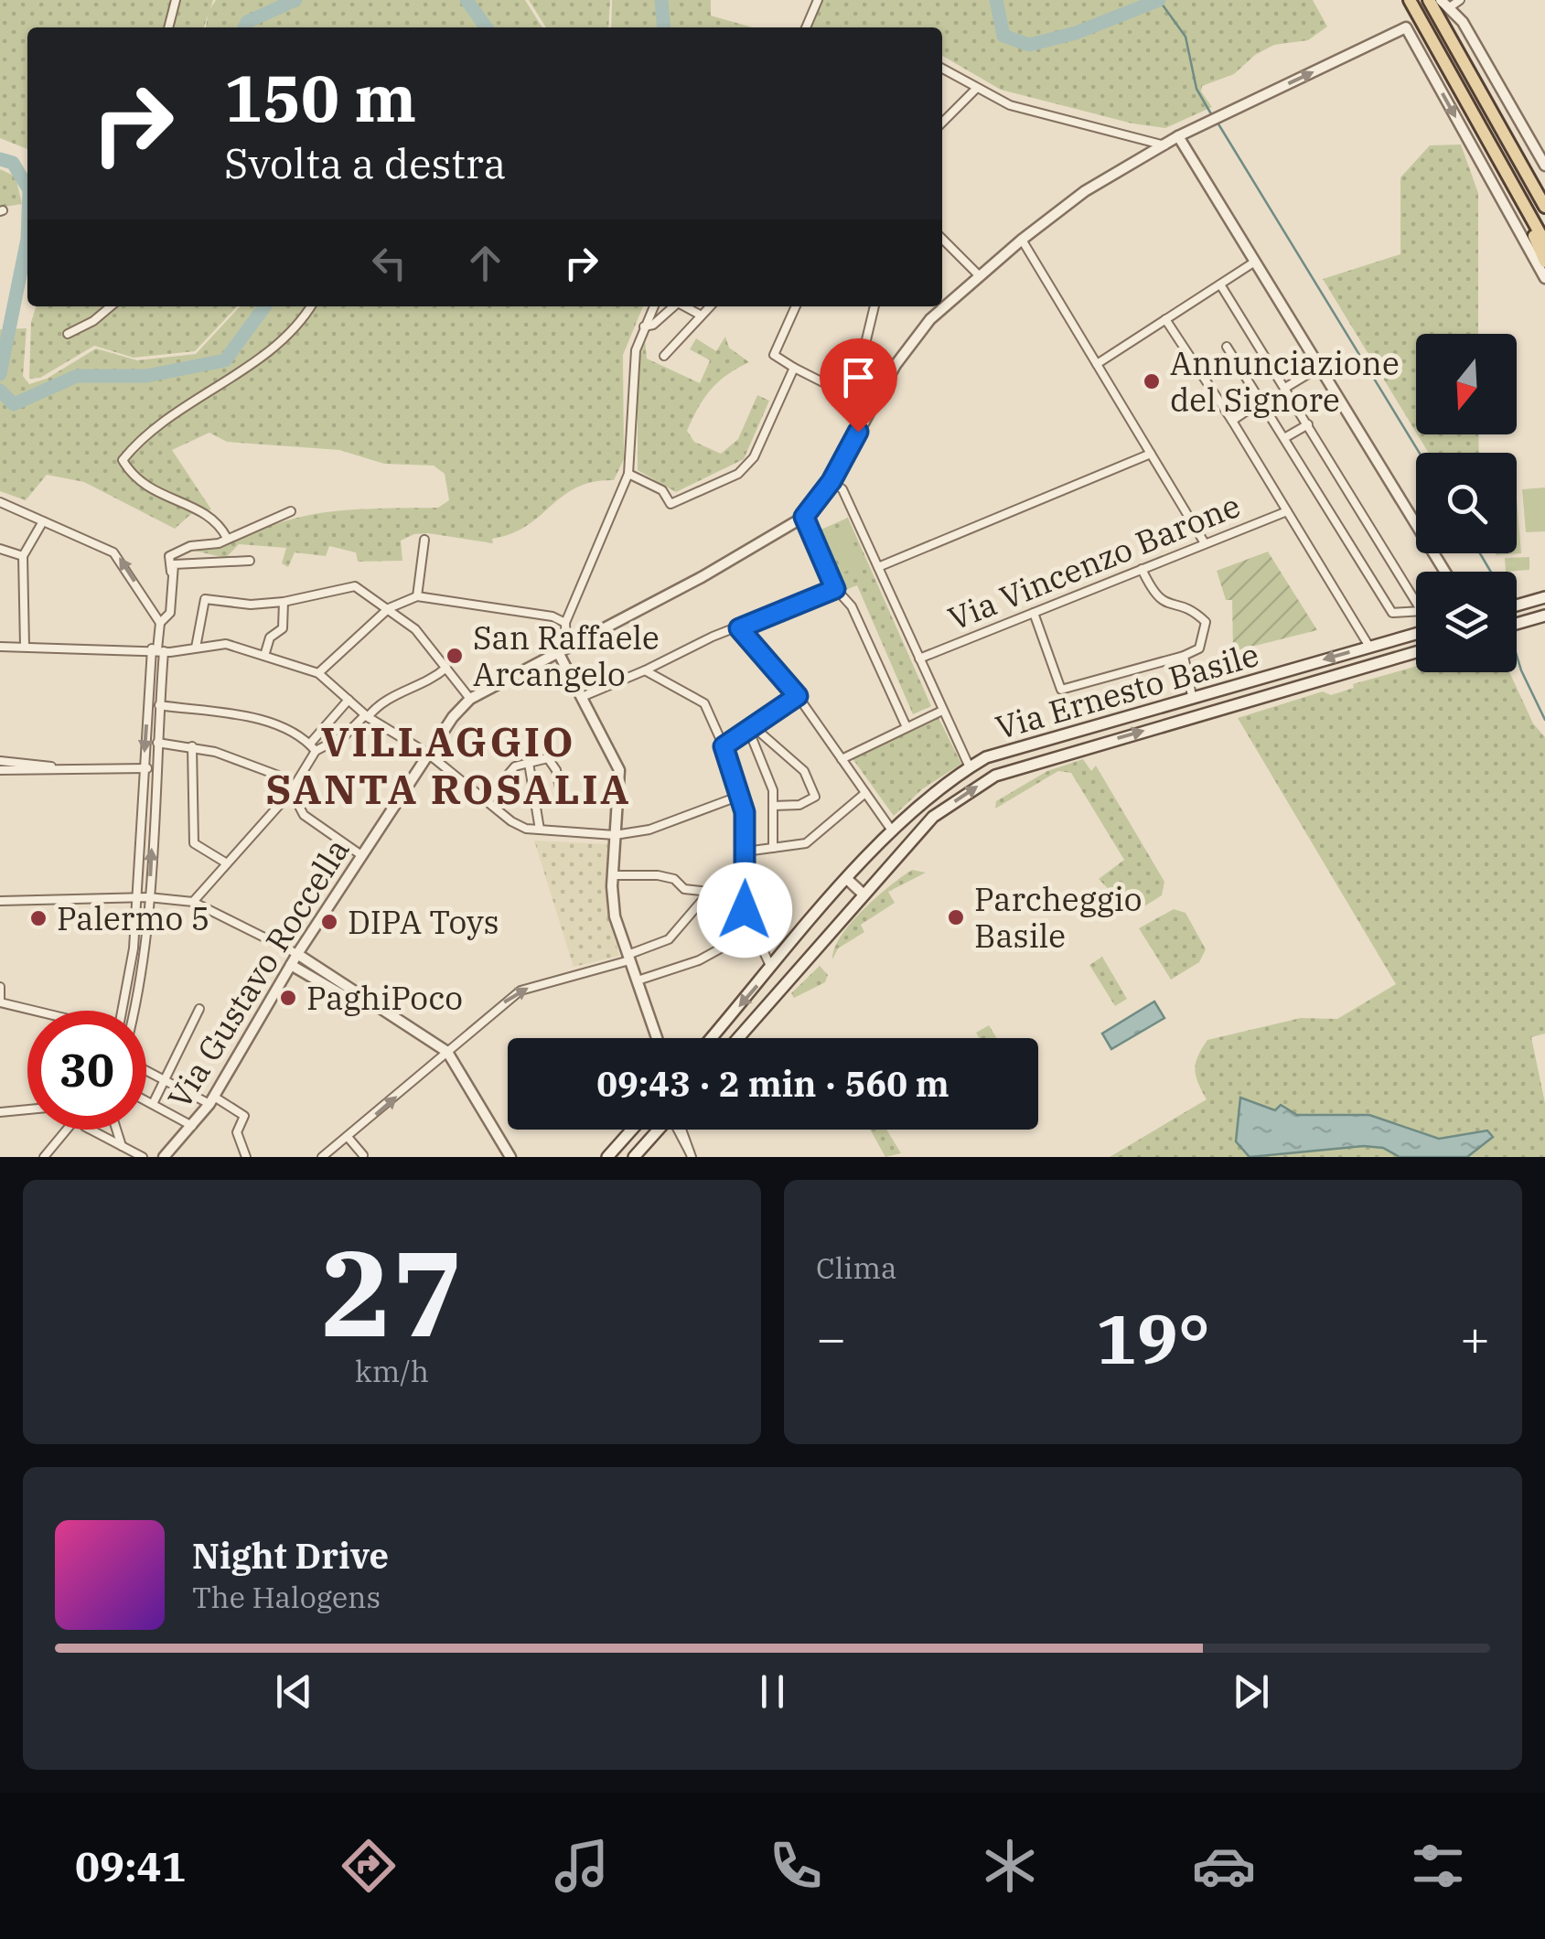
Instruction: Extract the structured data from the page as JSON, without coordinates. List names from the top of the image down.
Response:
{
  "streets": {
    "main road": ["Via Ernesto Basile"],
    "street": ["Via Vincenzo Barone", "Via Gustavo Roccella"]
  },
  "districts": ["VILLAGGIO SANTA ROSALIA"],
  "places": [
    "Annunciazione del Signore",
    "San Raffaele Arcangelo",
    "Parcheggio Basile",
    "Palermo 5",
    "DIPA Toys",
    "PaghiPoco"
  ],
  "north": "bottom",
  "page": {
    "turn": ["150 m", "Svolta a destra"],
    "limit": "30",
    "trip": "09:43 · 2 min · 560 m",
    "tile": [
      ["27", "km/h"],
      "Clima"
    ],
    "heat": ["−", "19°", "+"],
    "song": ["Night Drive", "The Halogens"],
    "tabs": "09:41"
  }
}
